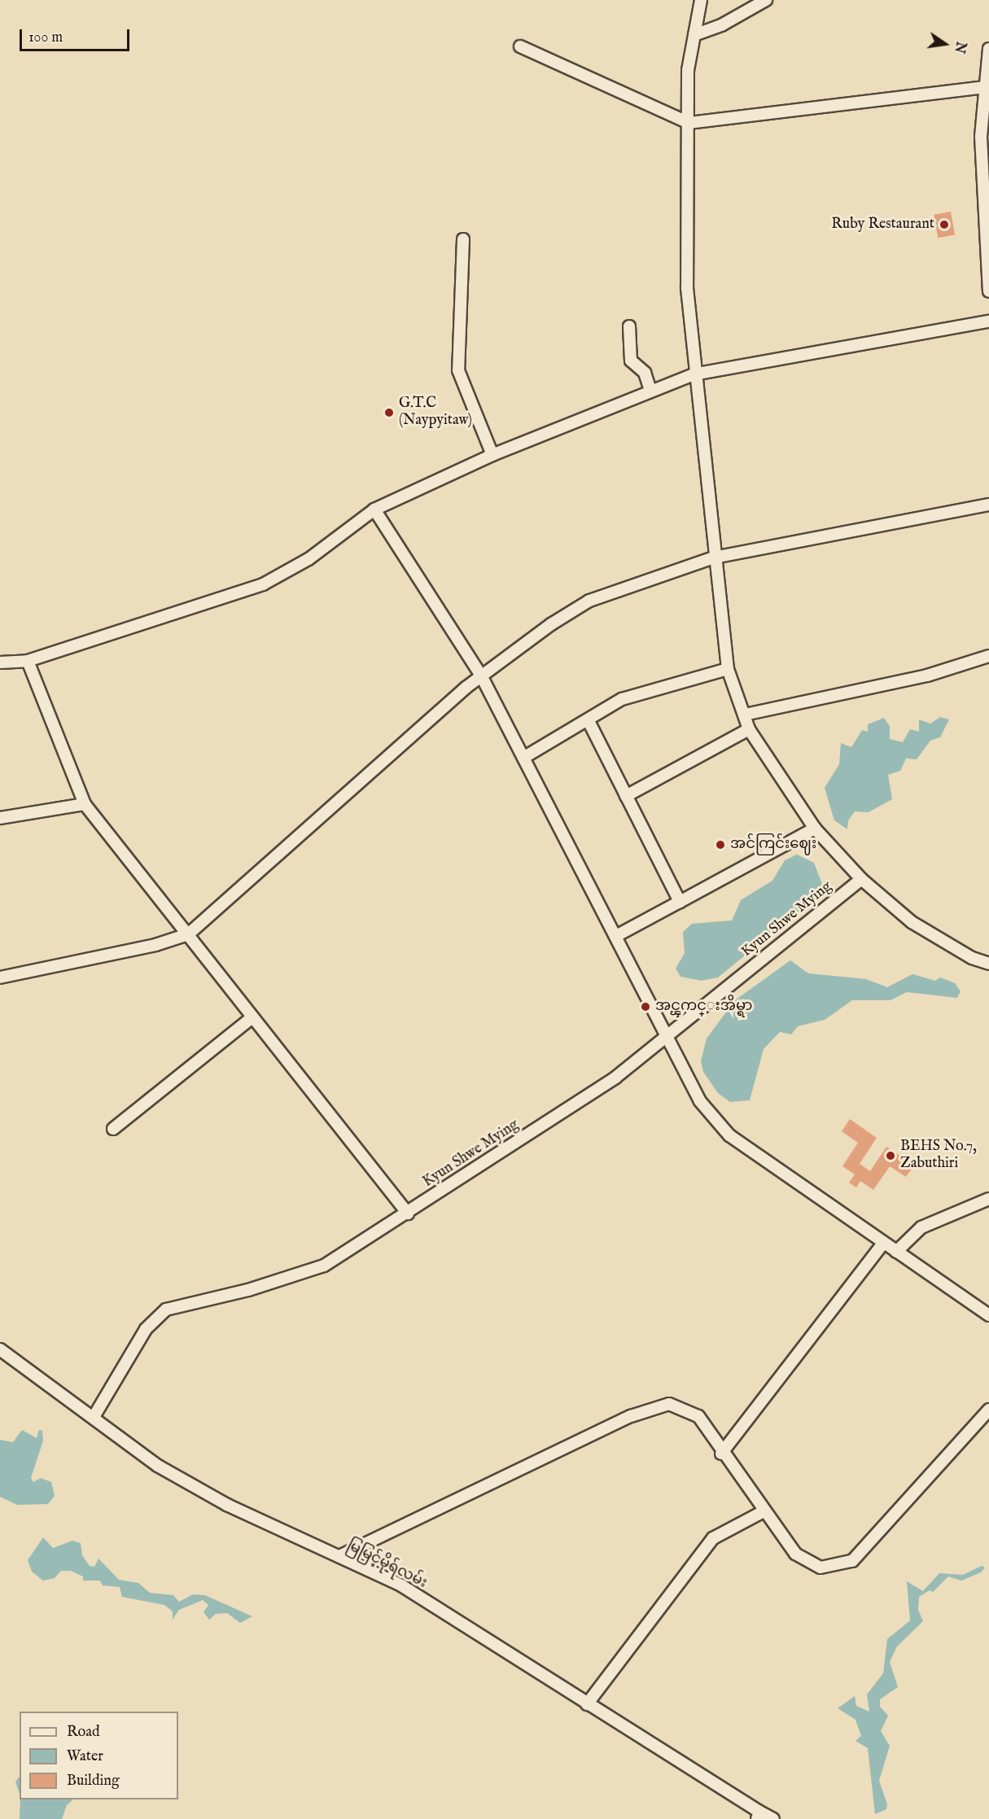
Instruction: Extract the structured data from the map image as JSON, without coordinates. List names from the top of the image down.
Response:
{
  "streets": {
    "street": ["Kyun Shwe Mying", "မြမြင့်မိုရ်လမ်း"]
  },
  "crossings": [
    ["Kyun Shwe Mying", "မြမြင့်မိုရ်လမ်း"]
  ],
  "places": [
    "Ruby Restaurant",
    "G.T.C (Naypyitaw)",
    "အင်ကြင်းဈေး",
    "အင္ၾကင္းအိမ္ရာ",
    "BEHS No.7, Zabuthiri"
  ],
  "legend": ["Road", "Water", "Building"],
  "scale_bar": "100 m",
  "north": "right"
}
